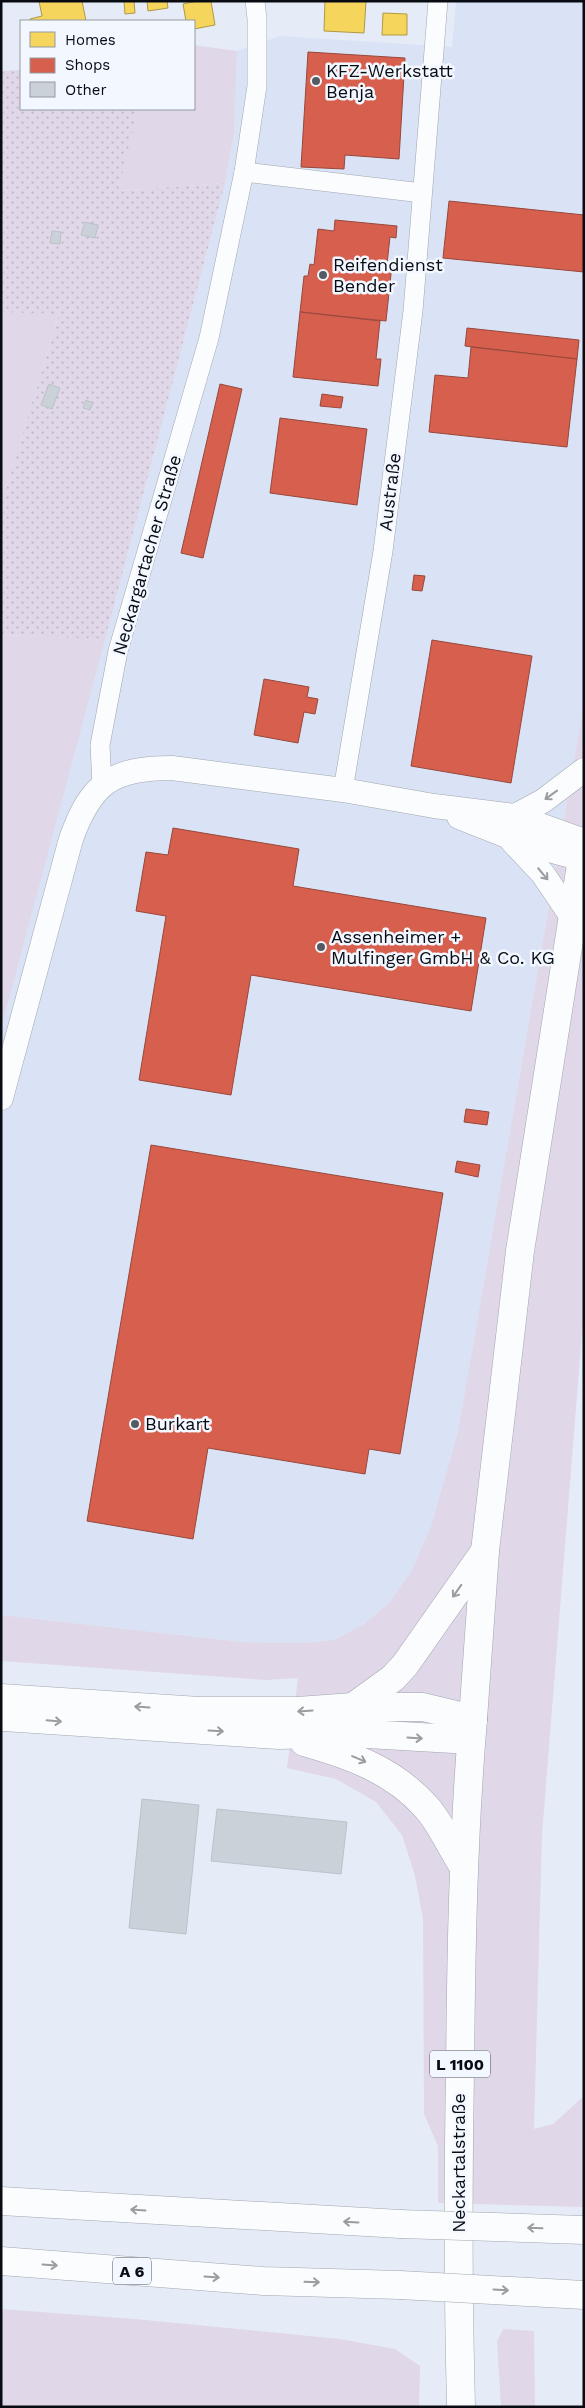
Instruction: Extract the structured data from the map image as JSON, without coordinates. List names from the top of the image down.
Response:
{
  "streets": {
    "main road": ["L 1100", "Neckartalstraße", "A 6"],
    "street": ["Austraße", "Neckargartacher Straße"]
  },
  "crossings": [
    ["L 1100", "Neckartalstraße"]
  ],
  "places": [
    "KFZ-Werkstatt Benja",
    "Reifendienst Bender",
    "Assenheimer + Mulfinger GmbH & Co. KG",
    "Burkart"
  ],
  "legend": ["Homes", "Shops", "Other"]
}
